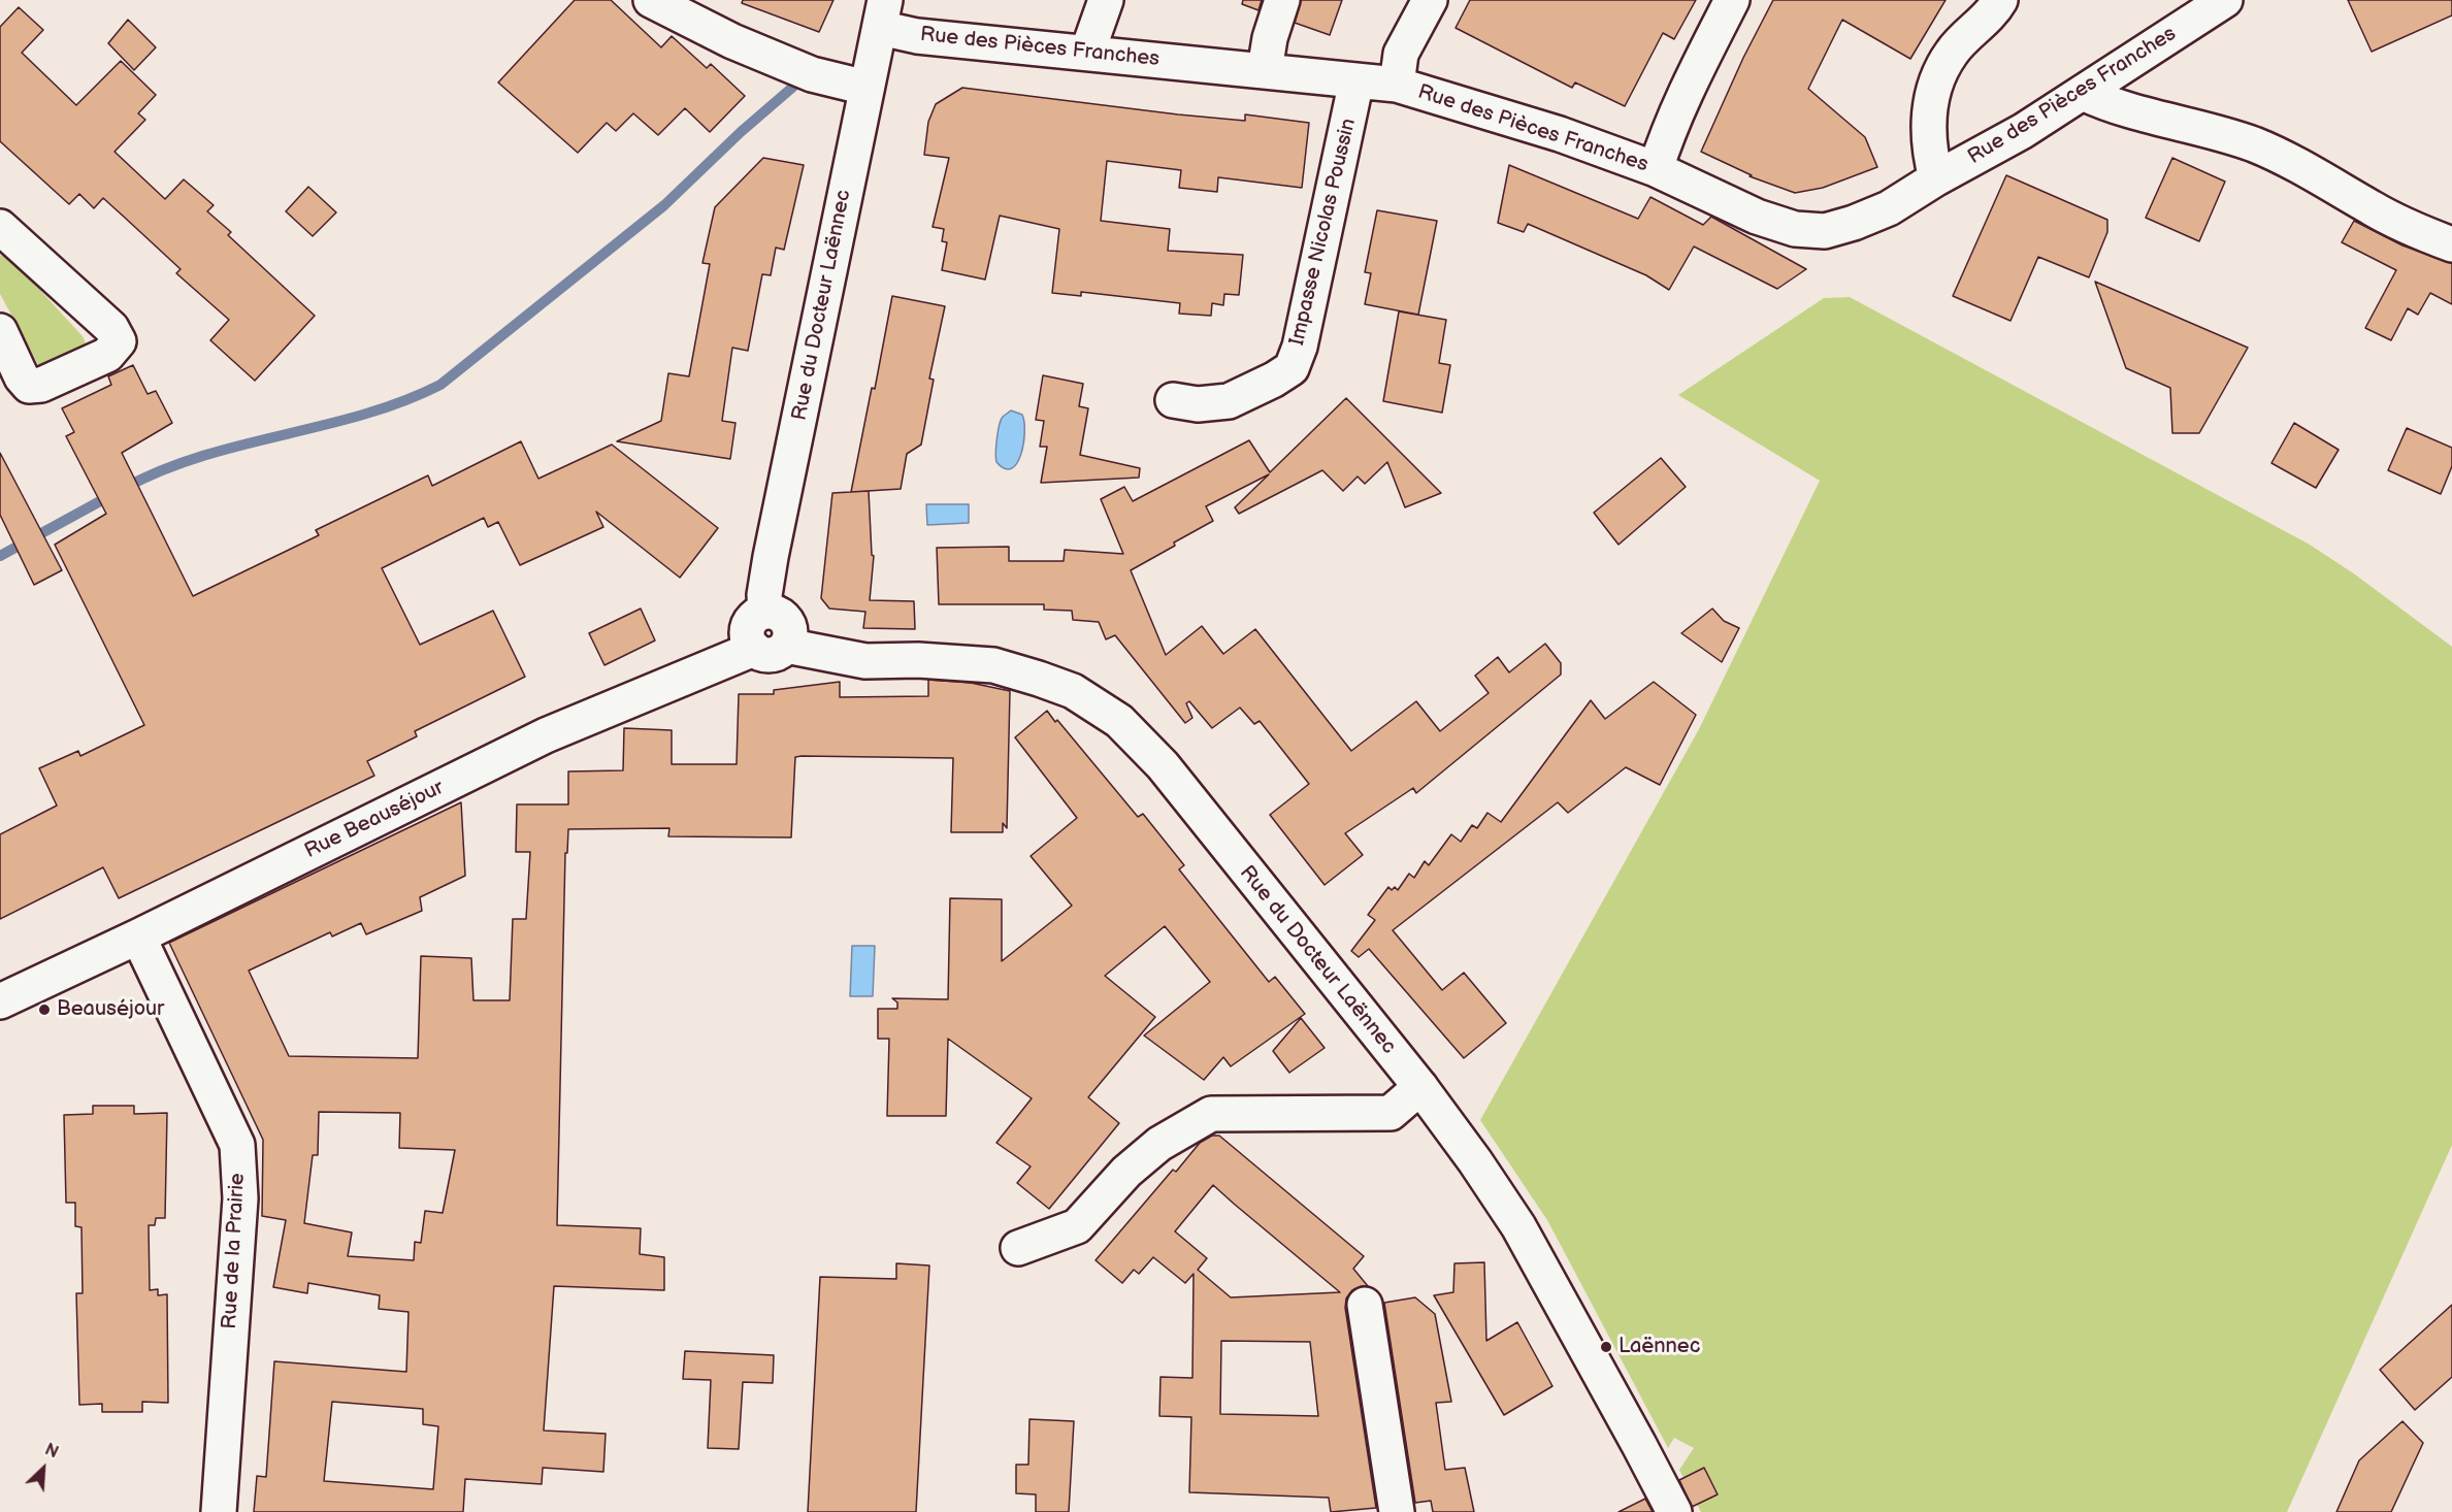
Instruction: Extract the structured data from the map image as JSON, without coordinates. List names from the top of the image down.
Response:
{
  "streets": {
    "street": [
      "Rue des Pièces Franches",
      "Impasse Nicolas Poussin",
      "Rue du Docteur Laënnec",
      "Rue Beauséjour",
      "Rue de la Prairie"
    ]
  },
  "crossings": [
    ["Rue des Pièces Franches", "Impasse Nicolas Poussin"],
    ["Rue des Pièces Franches", "Rue du Docteur Laënnec"],
    ["Rue du Docteur Laënnec", "Rue Beauséjour"],
    ["Rue Beauséjour", "Rue de la Prairie"]
  ],
  "places": ["Beauséjour", "Laënnec"],
  "north": "top right"
}
